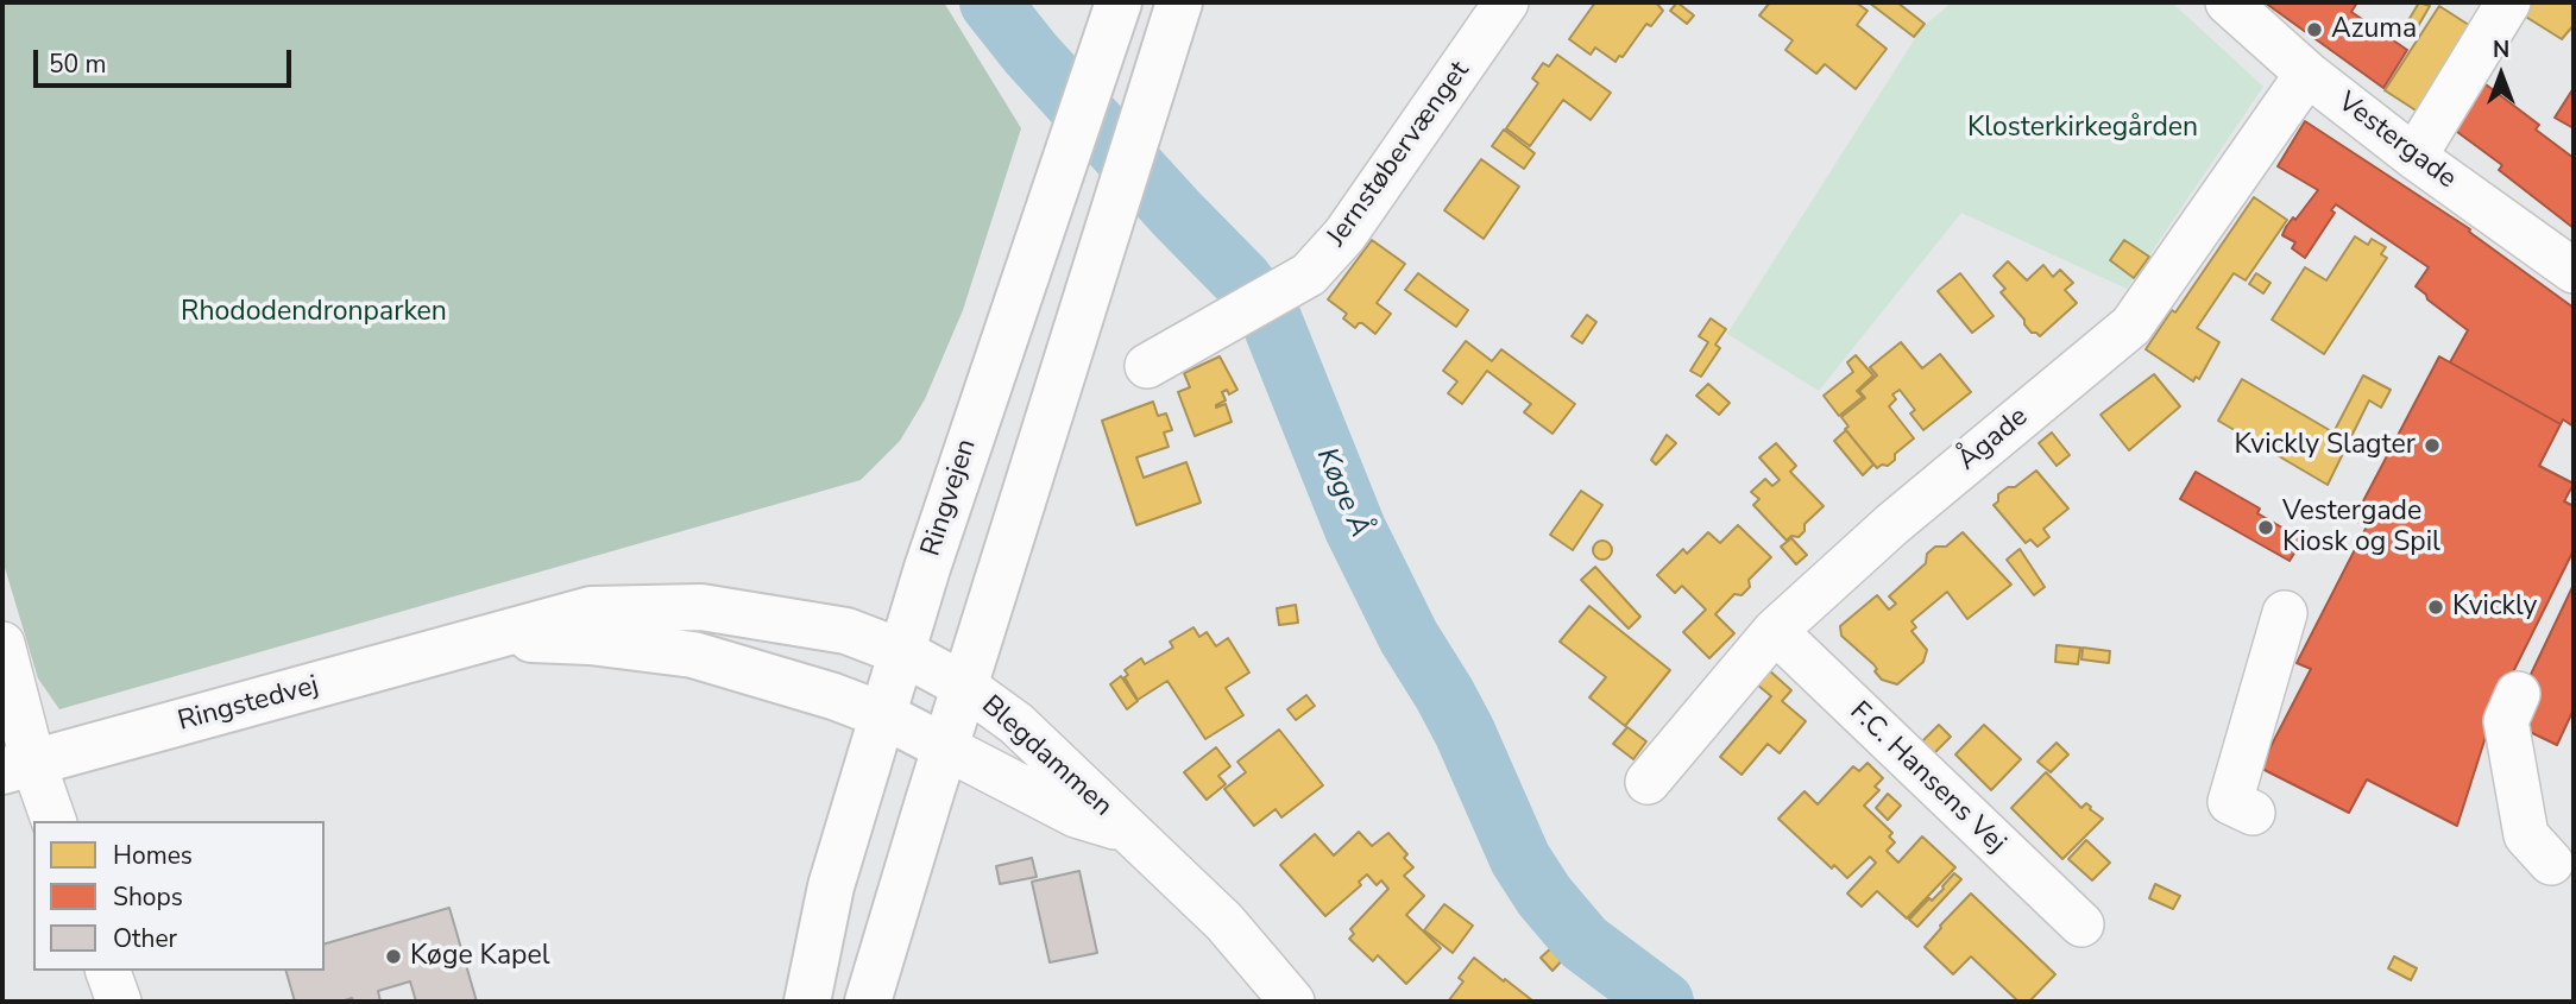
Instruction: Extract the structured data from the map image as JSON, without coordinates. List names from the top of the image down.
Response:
{
  "streets": {
    "main road": ["Ringvejen", "Ringstedvej"],
    "street": [
      "Vestergade",
      "Jernstøbervænget",
      "Ågade",
      "Blegdammen",
      "F.C. Hansens Vej"
    ]
  },
  "crossings": [
    ["Vestergade", "Ågade"],
    ["Ågade", "F.C. Hansens Vej"],
    ["Ringvejen", "Ringstedvej"],
    ["Ringstedvej", "Blegdammen"]
  ],
  "water": ["Køge Å"],
  "parks": ["Klosterkirkegården", "Rhododendronparken"],
  "places": [
    "Azuma",
    "Kvickly Slagter",
    "Vestergade Kiosk og Spil",
    "Kvickly",
    "Køge Kapel"
  ],
  "legend": ["Homes", "Shops", "Other"],
  "scale_bar": "50 m",
  "north": "top"
}
